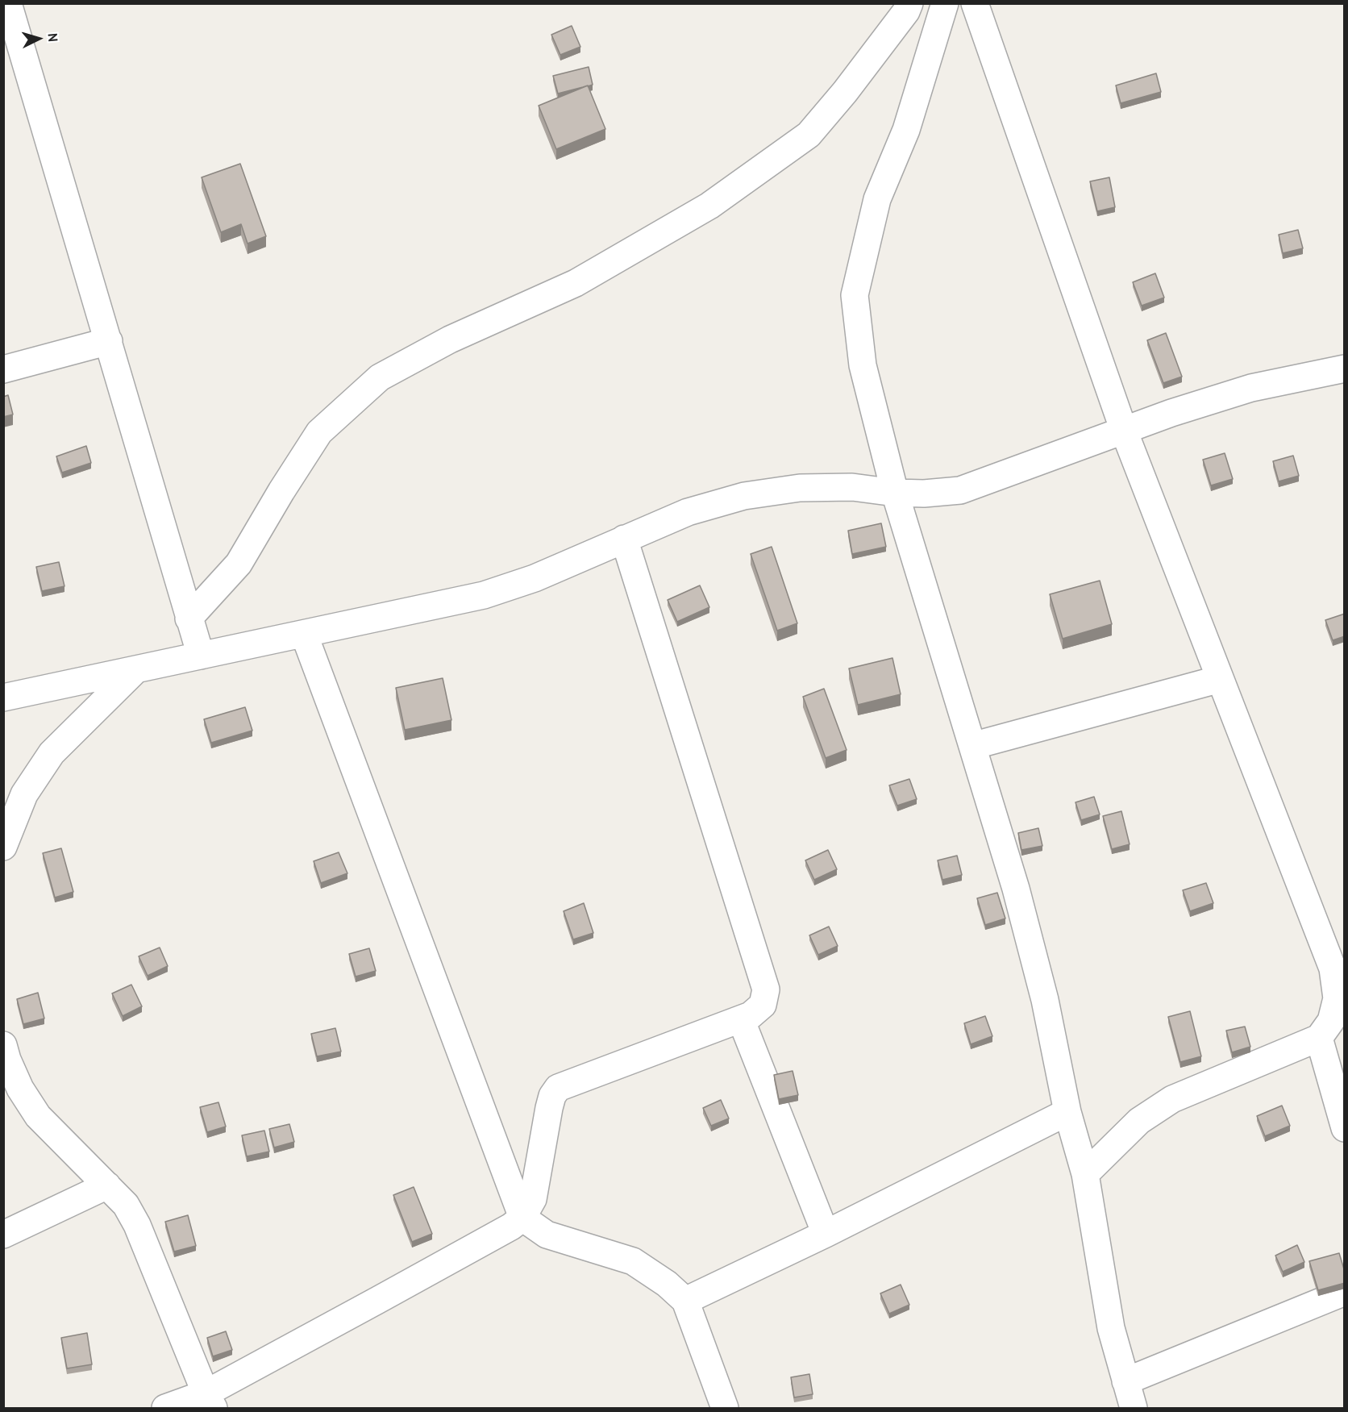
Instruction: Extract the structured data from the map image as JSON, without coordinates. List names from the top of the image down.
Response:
{
  "north": "right"
}
